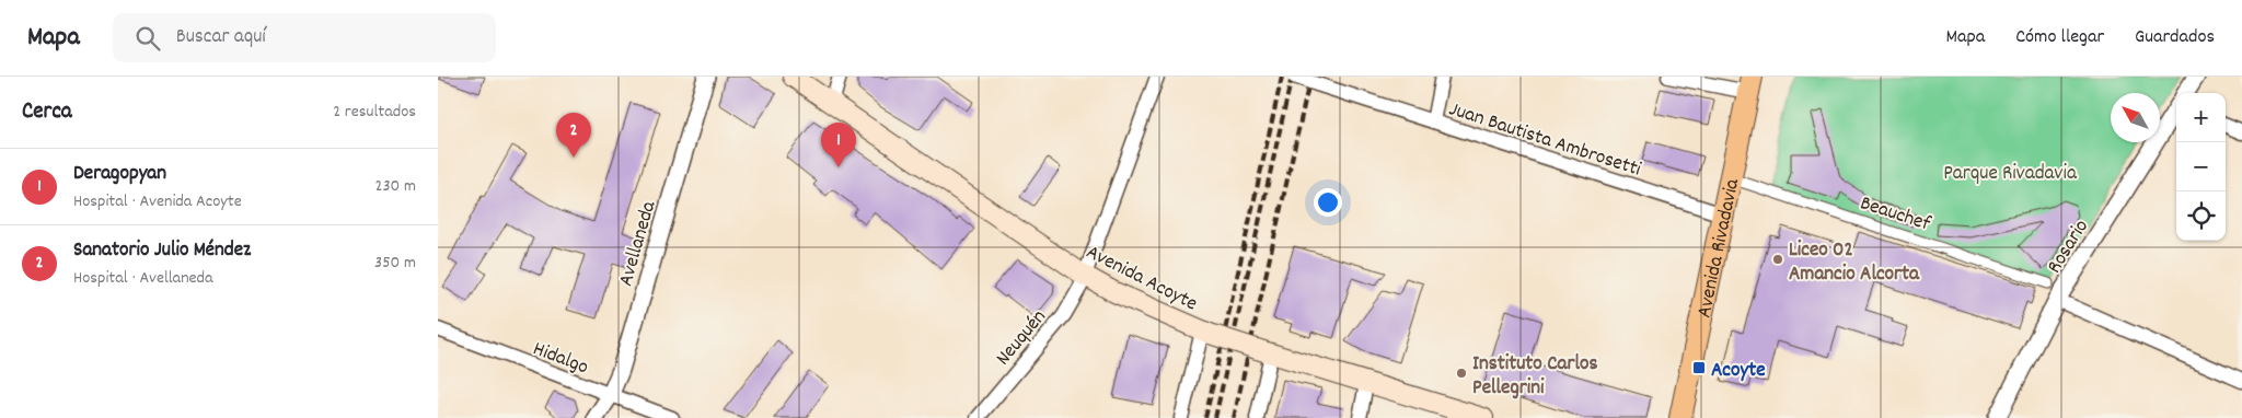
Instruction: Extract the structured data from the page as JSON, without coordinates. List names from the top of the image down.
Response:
{
  "streets": {
    "main road": ["Avenida Rivadavia", "Avenida Acoyte"],
    "street": [
      "Juan Bautista Ambrosetti",
      "Beauchef",
      "Avellaneda",
      "Rosario",
      "Neuquén",
      "Hidalgo"
    ]
  },
  "crossings": [
    ["Juan Bautista Ambrosetti", "Avenida Rivadavia"],
    ["Beauchef", "Avenida Rivadavia"],
    ["Avellaneda", "Hidalgo"],
    ["Avenida Acoyte", "Neuquén"]
  ],
  "parks": ["Parque Rivadavia"],
  "places": {
    "other": ["Liceo 02 Amancio Alcorta", "Instituto Carlos Pellegrini"],
    "transit": ["Acoyte"]
  },
  "north": "top left",
  "page": {
    "header": "Mapa",
    "search": "Buscar aquí",
    "nav": ["Mapa", "Cómo llegar", "Guardados"],
    "heading": ["Cerca", "2 resultados"],
    "map_buttons": ["+", "−"],
    "pins": ["2", "1"],
    "list": [
      {
        "mark": "1",
        "name": "Deragopyan",
        "note": "Hospital · Avenida Acoyte",
        "value": "230 m"
      },
      {
        "mark": "2",
        "name": "Sanatorio Julio Méndez",
        "note": "Hospital · Avellaneda",
        "value": "350 m"
      }
    ]
  }
}
